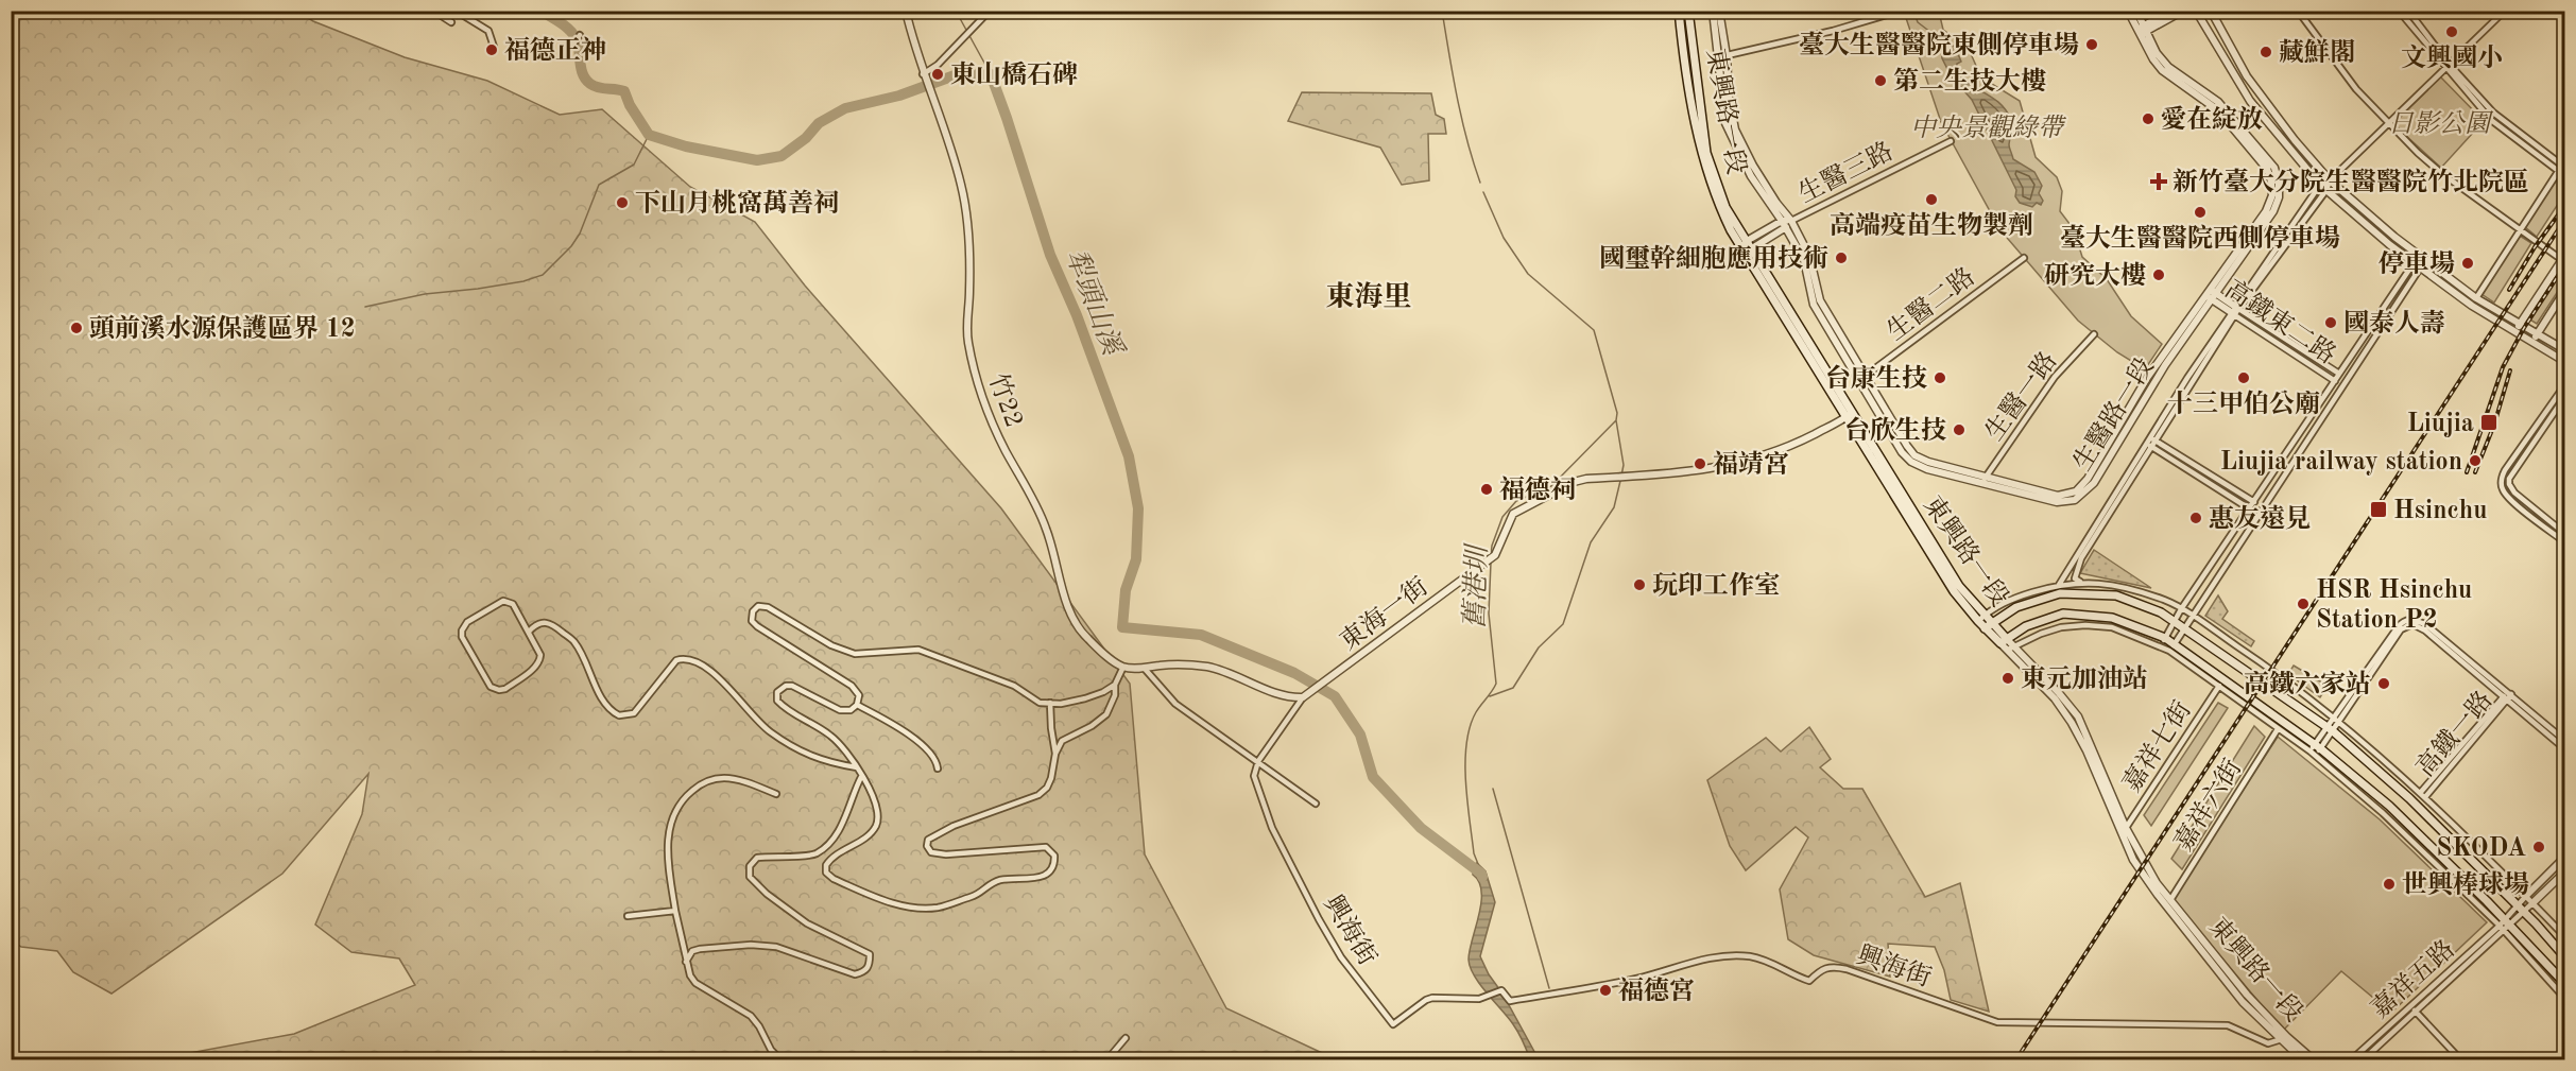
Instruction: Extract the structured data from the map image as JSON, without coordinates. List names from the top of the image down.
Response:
{
  "streets": {
    "main road": ["東興路一段"],
    "street": [
      "生醫三路",
      "生醫二路",
      "高鐵東二路",
      "生醫一路",
      "竹22",
      "生醫路一段",
      "東海一街",
      "高鐵一路",
      "嘉祥七街",
      "嘉祥六街",
      "興海街",
      "嘉祥五路"
    ]
  },
  "crossings": [
    ["東興路一段", "東海一街"],
    ["東興路一段", "嘉祥七街"],
    ["東興路一段", "嘉祥六街"],
    ["東興路一段", "興海街"],
    ["生醫三路", "生醫路一段"],
    ["生醫二路", "生醫路一段"],
    ["高鐵東二路", "生醫路一段"],
    ["生醫一路", "生醫路一段"]
  ],
  "districts": ["東海里"],
  "water": ["犁頭山溪", "舊港圳"],
  "parks": ["日影公園", "中央景觀綠帶"],
  "places": {
    "other": [
      "文興國小",
      "臺大生醫醫院東側停車場",
      "福德正神",
      "藏鮮閣",
      "東山橋石碑",
      "第二生技大樓",
      "愛在綻放",
      "高端疫苗生物製劑",
      "下山月桃窩萬善祠",
      "臺大生醫醫院西側停車場",
      "國璽幹細胞應用技術",
      "停車場",
      "研究大樓",
      "國泰人壽",
      "頭前溪水源保護區界 12",
      "台康生技",
      "十三甲伯公廟",
      "台欣生技",
      "Liujia railway station",
      "福靖宮",
      "福德祠",
      "惠友遠見",
      "玩印工作室",
      "HSR Hsinchu Station P2",
      "東元加油站",
      "高鐵六家站",
      "SKODA",
      "世興棒球場",
      "福德宮"
    ],
    "health": ["新竹臺大分院生醫醫院竹北院區"],
    "transit": ["Liujia", "Hsinchu"]
  }
}
